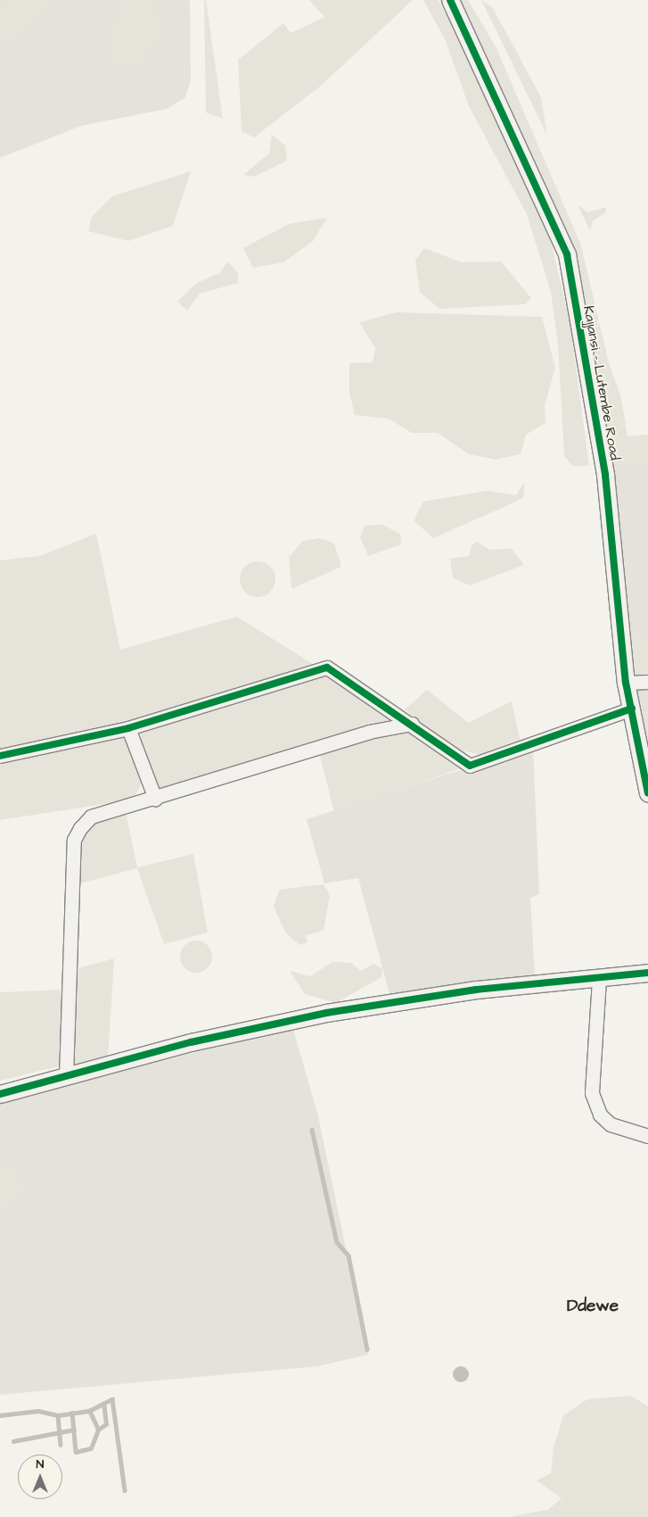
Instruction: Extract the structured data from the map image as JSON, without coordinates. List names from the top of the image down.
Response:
{
  "streets": {
    "street": ["Kajjansi - Lutembe Road"]
  },
  "districts": ["Ddewe"],
  "north": "top"
}
